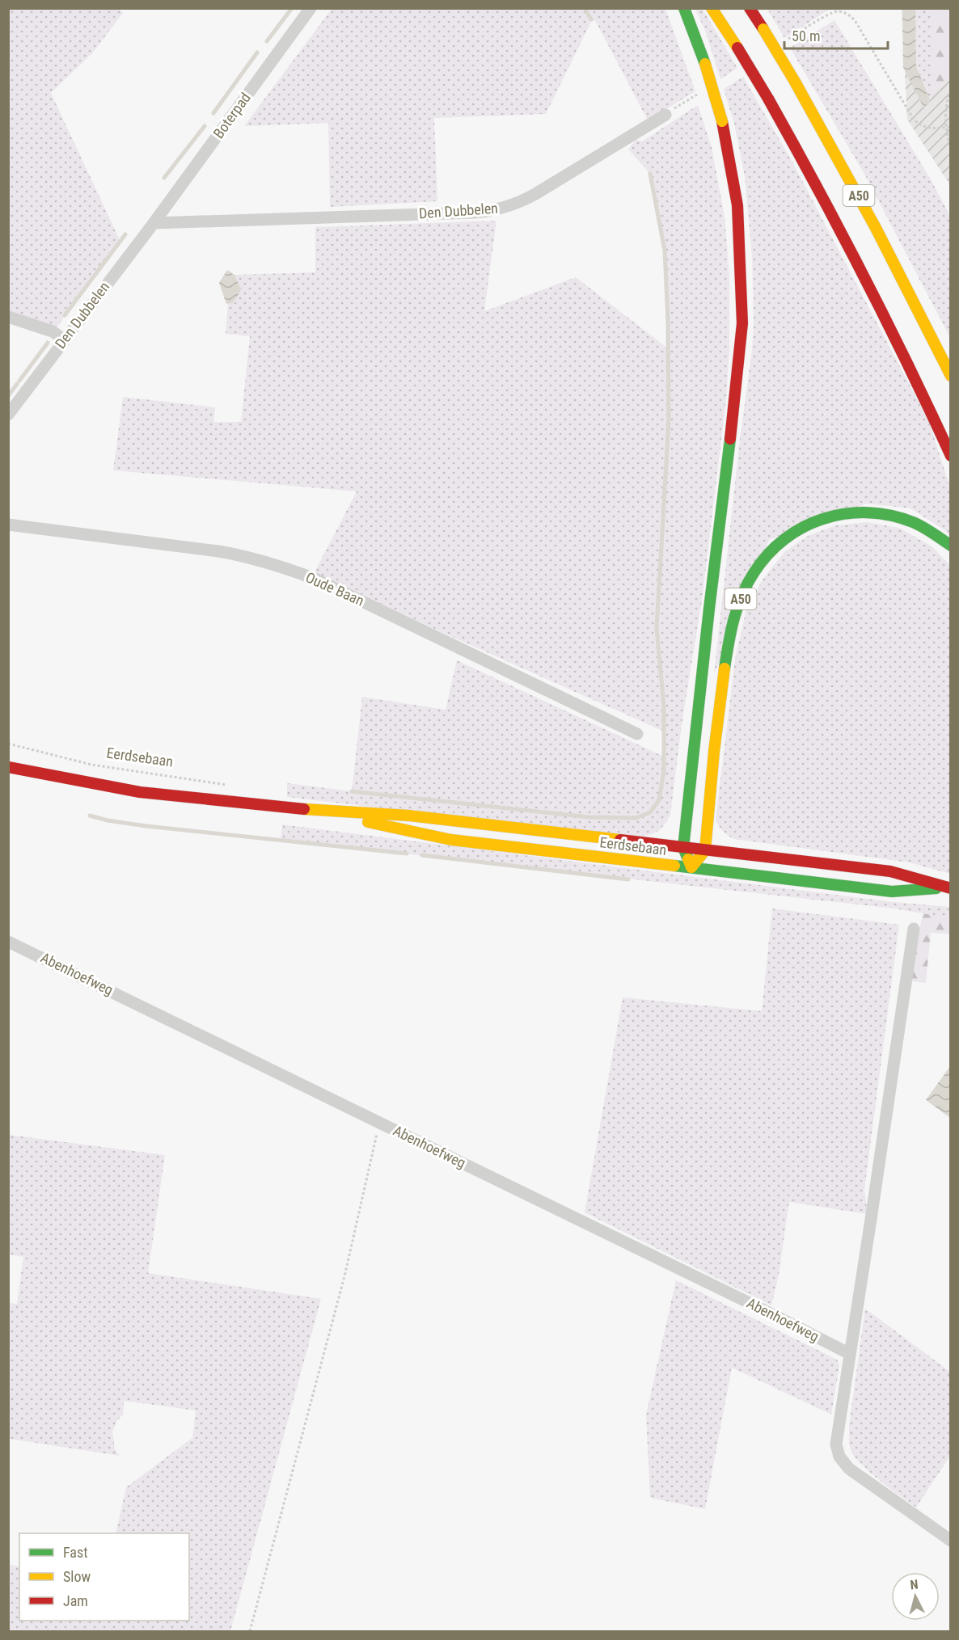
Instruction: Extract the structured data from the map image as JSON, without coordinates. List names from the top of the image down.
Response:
{
  "streets": {
    "main road": ["A50", "Eerdsebaan"],
    "street": [
      "Boterpad",
      "Den Dubbelen",
      "Oude Baan",
      "Abenhoefweg"
    ]
  },
  "crossings": [
    ["Boterpad", "Den Dubbelen"],
    ["A50", "Eerdsebaan"]
  ],
  "legend": ["Fast", "Slow", "Jam"],
  "scale_bar": "50 m",
  "north": "top"
}
